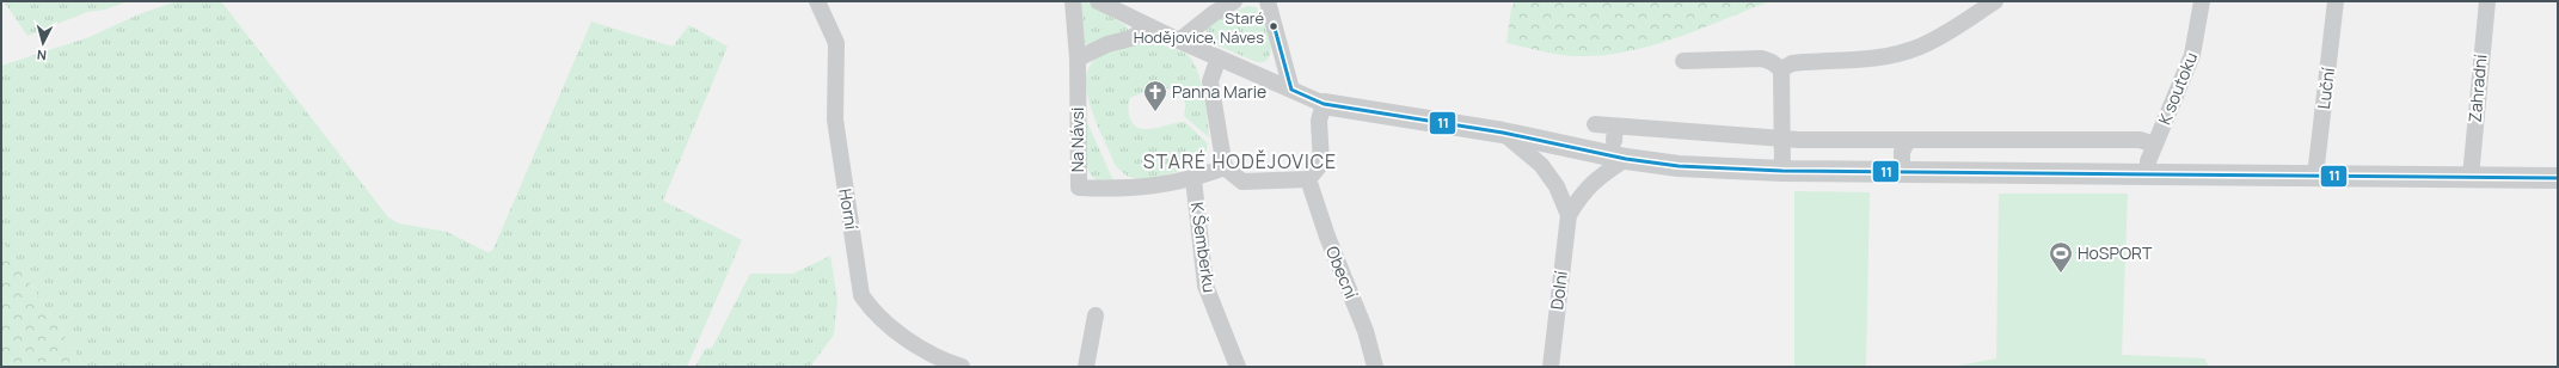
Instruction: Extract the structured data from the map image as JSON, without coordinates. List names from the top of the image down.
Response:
{
  "streets": {
    "street": [
      "K soutoku",
      "Luční",
      "Zahradní",
      "Na Návsi",
      "Horní",
      "K Šemberku",
      "Obecní",
      "Dolní"
    ]
  },
  "crossings": [
    ["Na Návsi", "K Šemberku"]
  ],
  "districts": ["STARÉ HODĚJOVICE"],
  "places": {
    "other": ["Staré Hodějovice, Náves"],
    "church": ["Panna Marie"],
    "sports": ["HoSPORT"]
  },
  "lines": ["transit line 11"],
  "north": "bottom"
}
